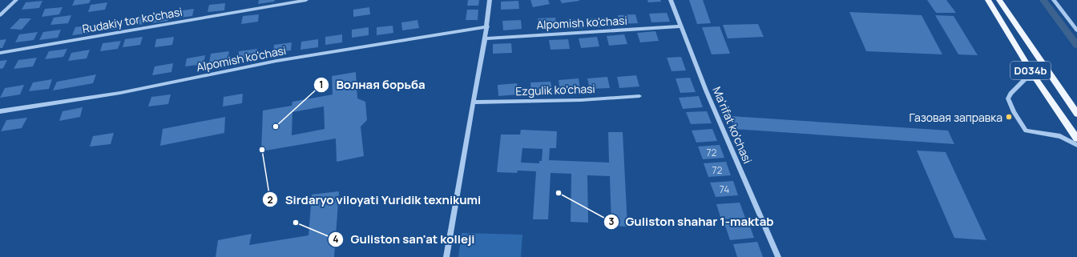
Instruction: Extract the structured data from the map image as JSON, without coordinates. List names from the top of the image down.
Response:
{
  "streets": {
    "main road": ["D034b"],
    "street": [
      "Rudakiy tor ko'chasi",
      "Alpomish ko'chasi",
      "Ezgulik ko'chasi",
      "Ma'rifat ko'chasi"
    ]
  },
  "crossings": [
    ["Alpomish ko'chasi", "Ma'rifat ko'chasi"]
  ],
  "places": [
    "Газовая заправка",
    "Волная борьба",
    "Sirdaryo viloyati Yuridik texnikumi",
    "Guliston shahar 1-maktab",
    "Guliston san'at kolleji"
  ],
  "house_numbers": ["72", "72", "74"]
}
